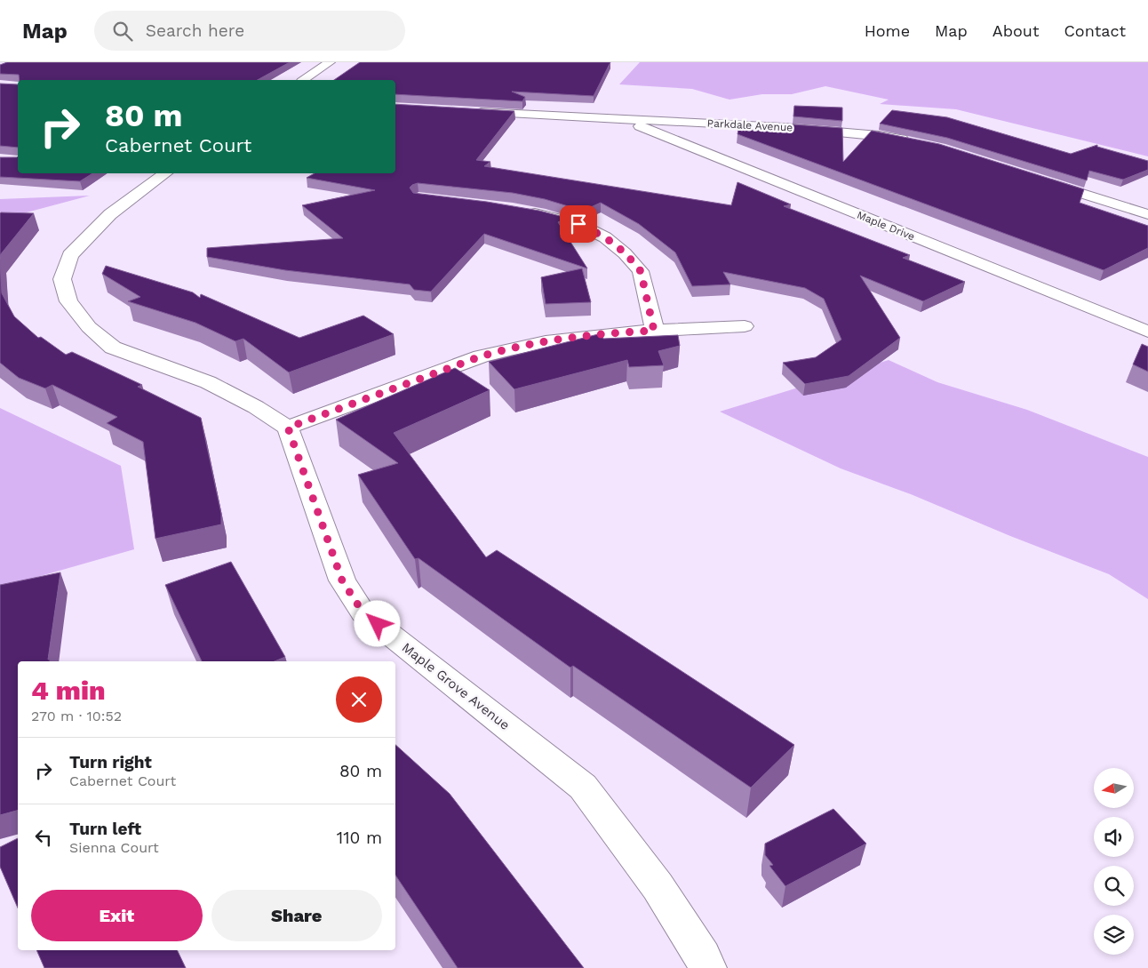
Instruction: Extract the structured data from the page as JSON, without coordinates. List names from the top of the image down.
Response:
{
  "streets": {
    "street": ["Parkdale Avenue", "Maple Drive", "Maple Grove Avenue"]
  },
  "crossings": [
    ["Parkdale Avenue", "Maple Drive"]
  ],
  "north": "left",
  "page": {
    "header": "Map",
    "search": "Search here",
    "nav": [
      "Home",
      "Map",
      "About",
      "Contact"
    ],
    "turn": ["80 m", "Cabernet Court"],
    "heading": ["4 min", "270 m · 10:52"],
    "list": [
      {
        "name": "Turn right",
        "note": "Cabernet Court",
        "value": "80 m"
      },
      {
        "name": "Turn left",
        "note": "Sienna Court",
        "value": "110 m"
      }
    ],
    "buttons": ["Exit", "Share"]
  }
}
